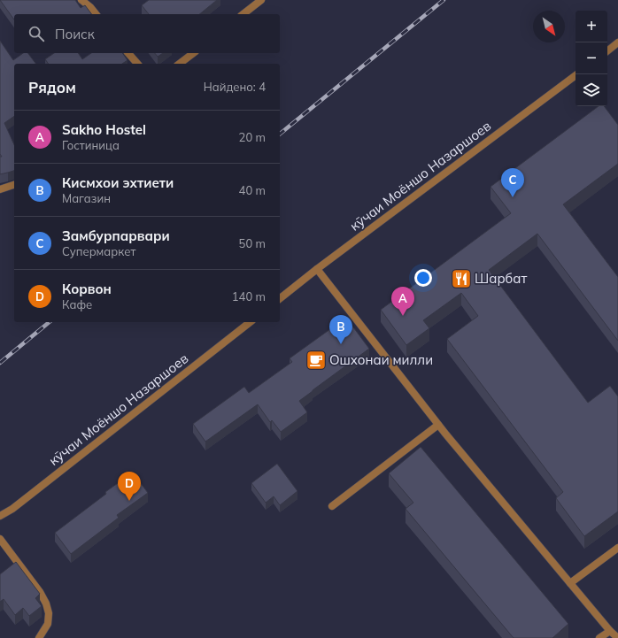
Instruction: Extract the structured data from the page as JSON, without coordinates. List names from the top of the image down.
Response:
{
  "streets": {
    "street": ["кӯчаи Моёншо Назаршоев"]
  },
  "places": {
    "restaurant": ["Шарбат"],
    "cafe": ["Ошхонаи милли"]
  },
  "north": "bottom right",
  "page": {
    "map_buttons": ["+", "−"],
    "search": "Поиск",
    "heading": ["Рядом", "Найдено: 4"],
    "list": [
      {
        "mark": "A",
        "name": "Sakho Hostel",
        "note": "Гостиница",
        "value": "20 m"
      },
      {
        "mark": "B",
        "name": "Кисмхои эхтиети",
        "note": "Магазин",
        "value": "40 m"
      },
      {
        "mark": "C",
        "name": "Замбурпарвари",
        "note": "Супермаркет",
        "value": "50 m"
      },
      {
        "mark": "D",
        "name": "Корвон",
        "note": "Кафе",
        "value": "140 m"
      }
    ],
    "pins": [
      "C",
      "A",
      "B",
      "D"
    ]
  }
}
